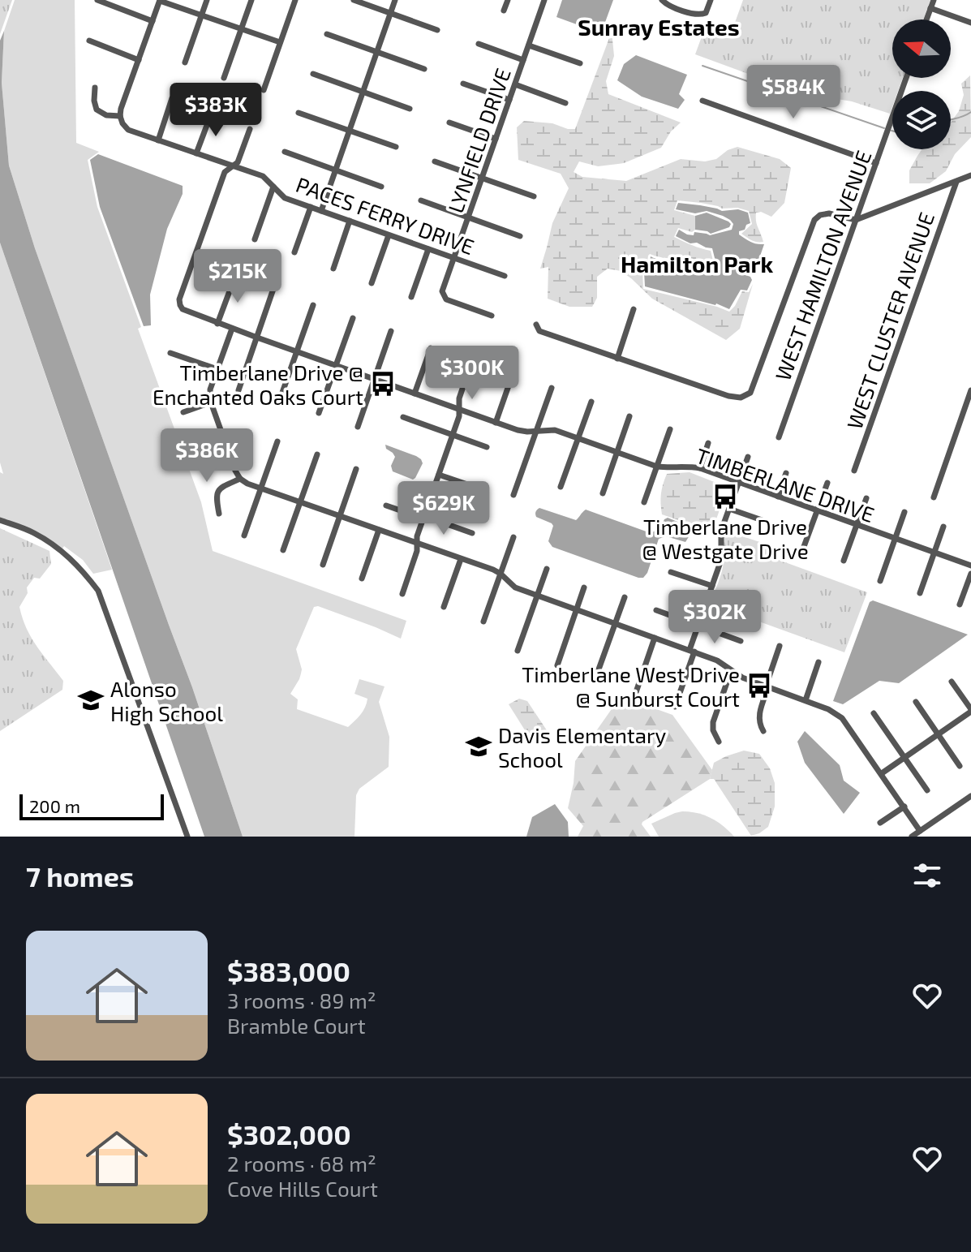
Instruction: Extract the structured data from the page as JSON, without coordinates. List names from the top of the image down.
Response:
{
  "streets": {
    "street": [
      "LYNFIELD DRIVE",
      "PACES FERRY DRIVE",
      "WEST HAMILTON AVENUE",
      "WEST CLUSTER AVENUE",
      "TIMBERLANE DRIVE"
    ]
  },
  "crossings": [
    ["LYNFIELD DRIVE", "PACES FERRY DRIVE"],
    ["PACES FERRY DRIVE", "TIMBERLANE DRIVE"]
  ],
  "districts": ["Sunray Estates", "Hamilton Park"],
  "places": {
    "bus stop": ["Timberlane Drive @ Enchanted Oaks Court", "Timberlane Drive @ Westgate Drive", "Timberlane West Drive @ Sunburst Court"],
    "school or university": ["Alonso High School", "Davis Elementary School"]
  },
  "scale_bar": "200 m",
  "north": "left",
  "page": {
    "price": [
      "$584K",
      "$383K",
      "$215K",
      "$300K",
      "$386K",
      "$629K",
      "$302K"
    ],
    "scale": "200 m",
    "heading": "7 homes",
    "list": [
      {
        "name": "$383,000",
        "note": "3 rooms · 89 m² · Bramble Court"
      },
      {
        "name": "$302,000",
        "note": "2 rooms · 68 m² · Cove Hills Court"
      }
    ]
  }
}
